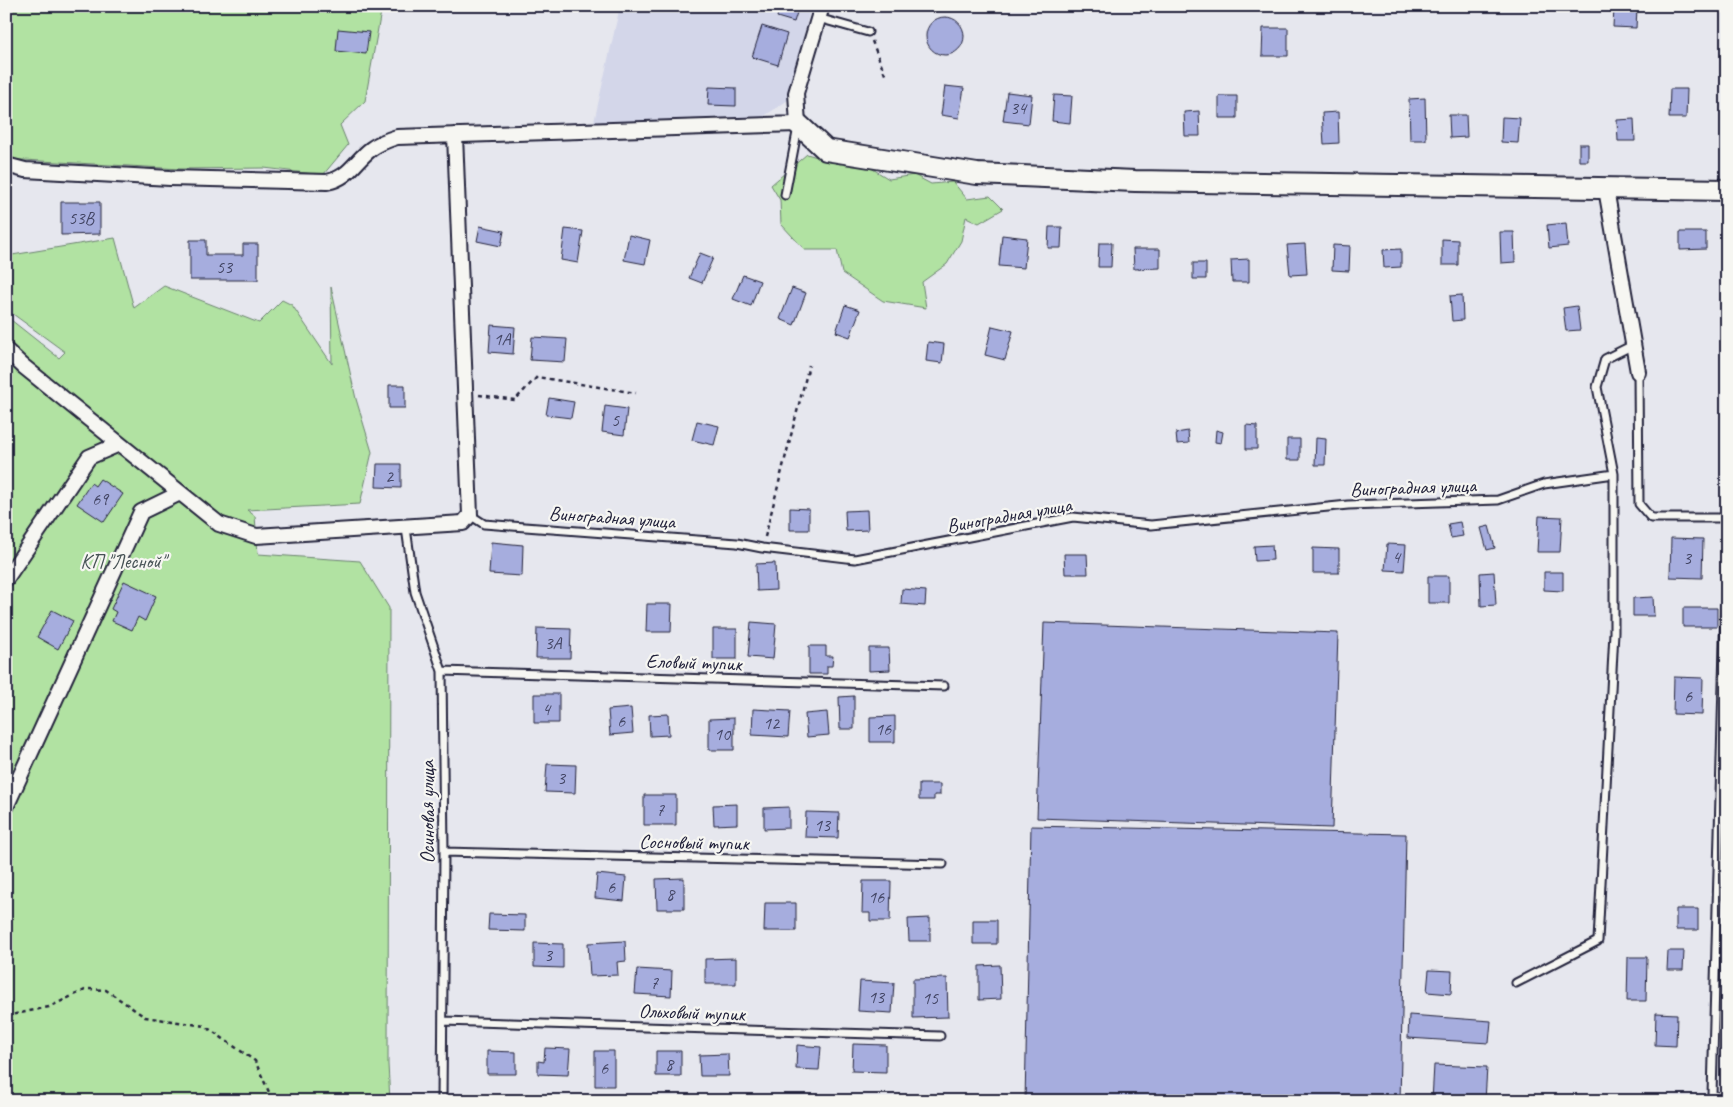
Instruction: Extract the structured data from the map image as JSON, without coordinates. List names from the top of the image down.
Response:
{
  "streets": {
    "lane": [
      "Виноградная улица",
      "Еловый тупик",
      "Осиновая улица",
      "Сосновый тупик",
      "Ольховый тупик"
    ]
  },
  "crossings": [
    ["Еловый тупик", "Осиновая улица"],
    ["Осиновая улица", "Сосновый тупик"],
    ["Осиновая улица", "Ольховый тупик"]
  ],
  "parks": ["КП \"Лесной\""],
  "house_numbers": [
    "34",
    "53В",
    "53",
    "1А",
    "5",
    "2",
    "69",
    "4",
    "3",
    "3А",
    "6",
    "4",
    "6",
    "12",
    "16",
    "10",
    "3",
    "7",
    "13",
    "6",
    "8",
    "16",
    "3",
    "7",
    "13",
    "15",
    "8",
    "6"
  ]
}
